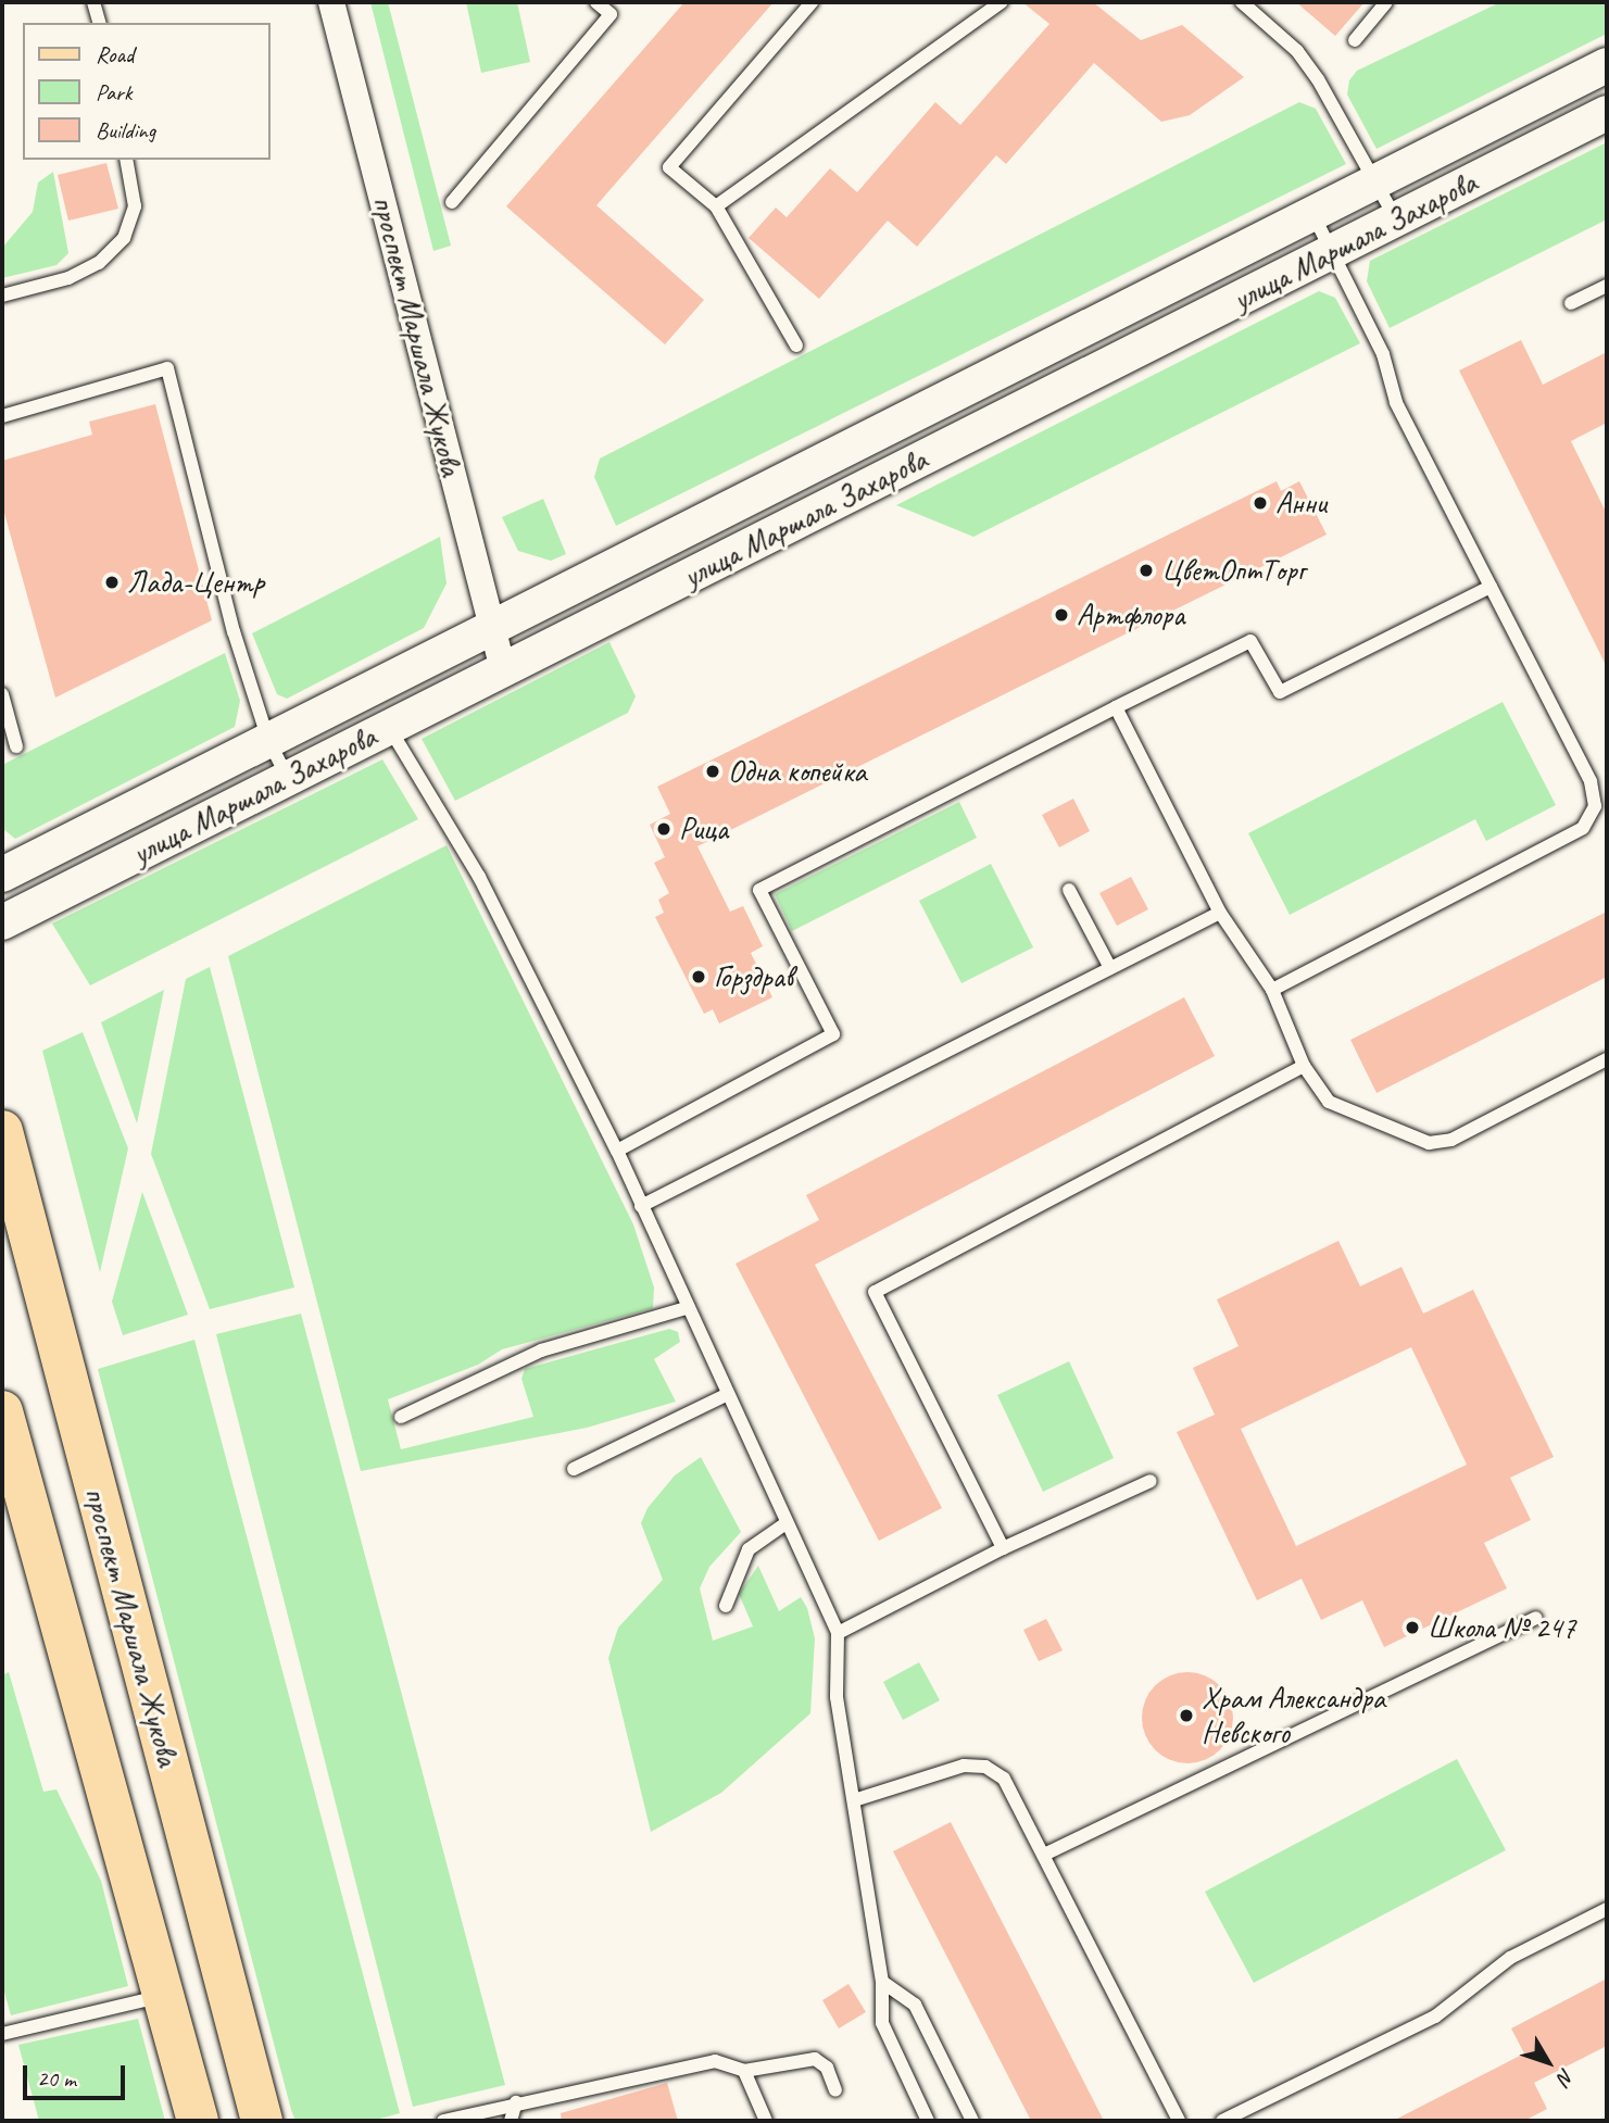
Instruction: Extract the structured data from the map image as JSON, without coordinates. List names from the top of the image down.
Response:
{
  "streets": {
    "main road": ["проспект Маршала Жукова"],
    "street": ["улица Маршала Захарова"]
  },
  "crossings": [
    ["улица Маршала Захарова", "проспект Маршала Жукова"]
  ],
  "places": [
    "Анни",
    "ЦветОптТорг",
    "Лада-Центр",
    "Артфлора",
    "Одна копейка",
    "Рица",
    "Горздрав",
    "Школа № 247",
    "Храм Александра Невского"
  ],
  "legend": ["Road", "Park", "Building"],
  "scale_bar": "20 m",
  "north": "bottom right"
}
